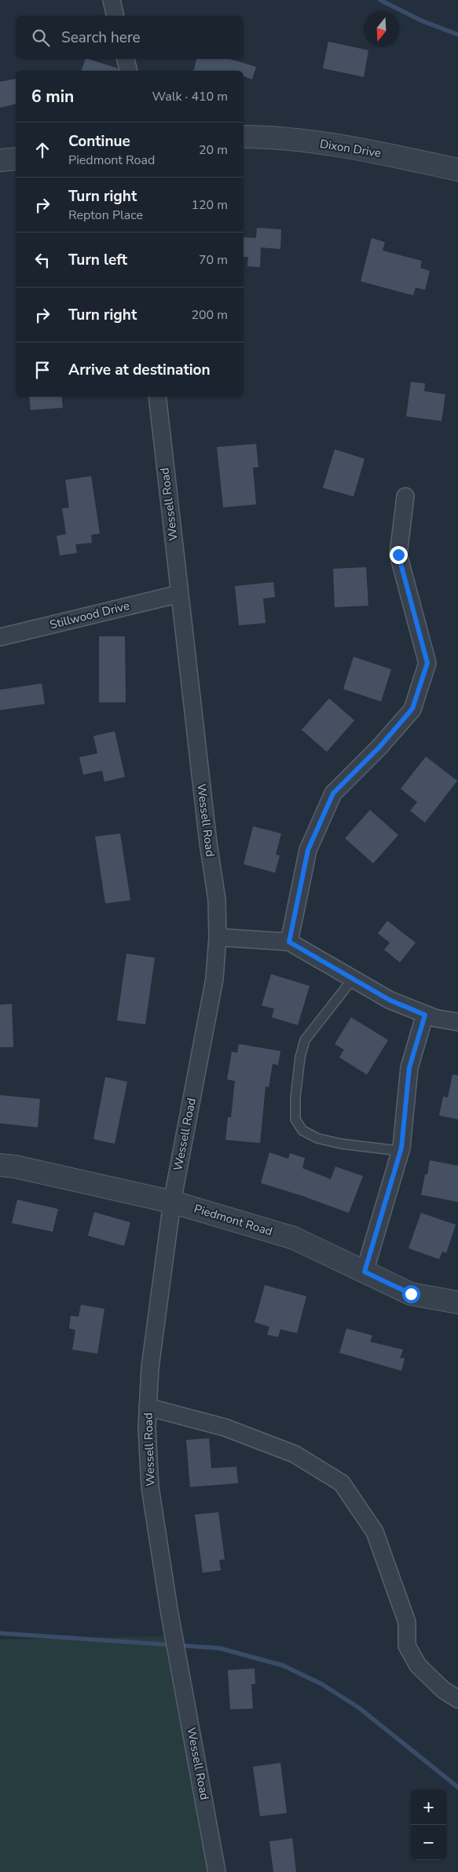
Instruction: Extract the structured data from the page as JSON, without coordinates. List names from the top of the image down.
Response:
{
  "streets": {
    "street": [
      "Dixon Drive",
      "Wessell Road",
      "Stillwood Drive",
      "Piedmont Road"
    ]
  },
  "crossings": [
    ["Wessell Road", "Stillwood Drive"],
    ["Wessell Road", "Piedmont Road"]
  ],
  "north": "bottom",
  "page": {
    "search": "Search here",
    "heading": ["6 min", "Walk · 410 m"],
    "list": [
      ["Continue", "Piedmont Road", "20 m"],
      ["Turn right", "Repton Place", "120 m"],
      ["Turn left", "70 m"],
      ["Turn right", "200 m"],
      "Arrive at destination"
    ],
    "map_buttons": ["+", "−"]
  }
}
